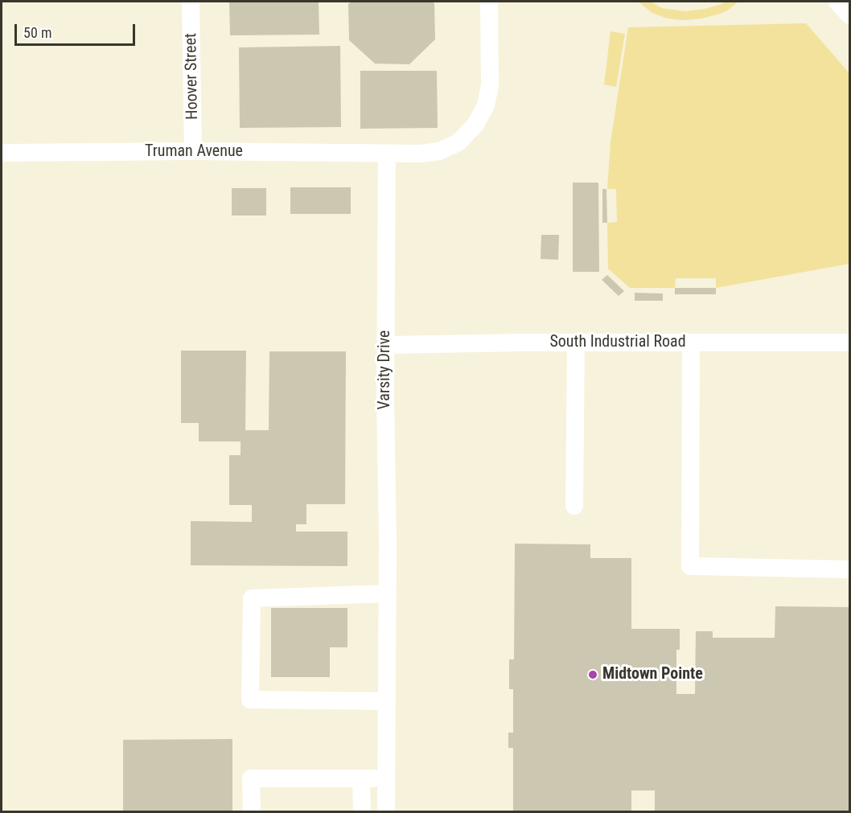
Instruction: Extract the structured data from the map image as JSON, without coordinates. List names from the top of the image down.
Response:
{
  "streets": {
    "street": [
      "Hoover Street",
      "Truman Avenue",
      "South Industrial Road",
      "Varsity Drive"
    ]
  },
  "crossings": [
    ["Hoover Street", "Truman Avenue"],
    ["Truman Avenue", "Varsity Drive"],
    ["South Industrial Road", "Varsity Drive"]
  ],
  "places": ["Midtown Pointe"],
  "scale_bar": "50 m"
}
